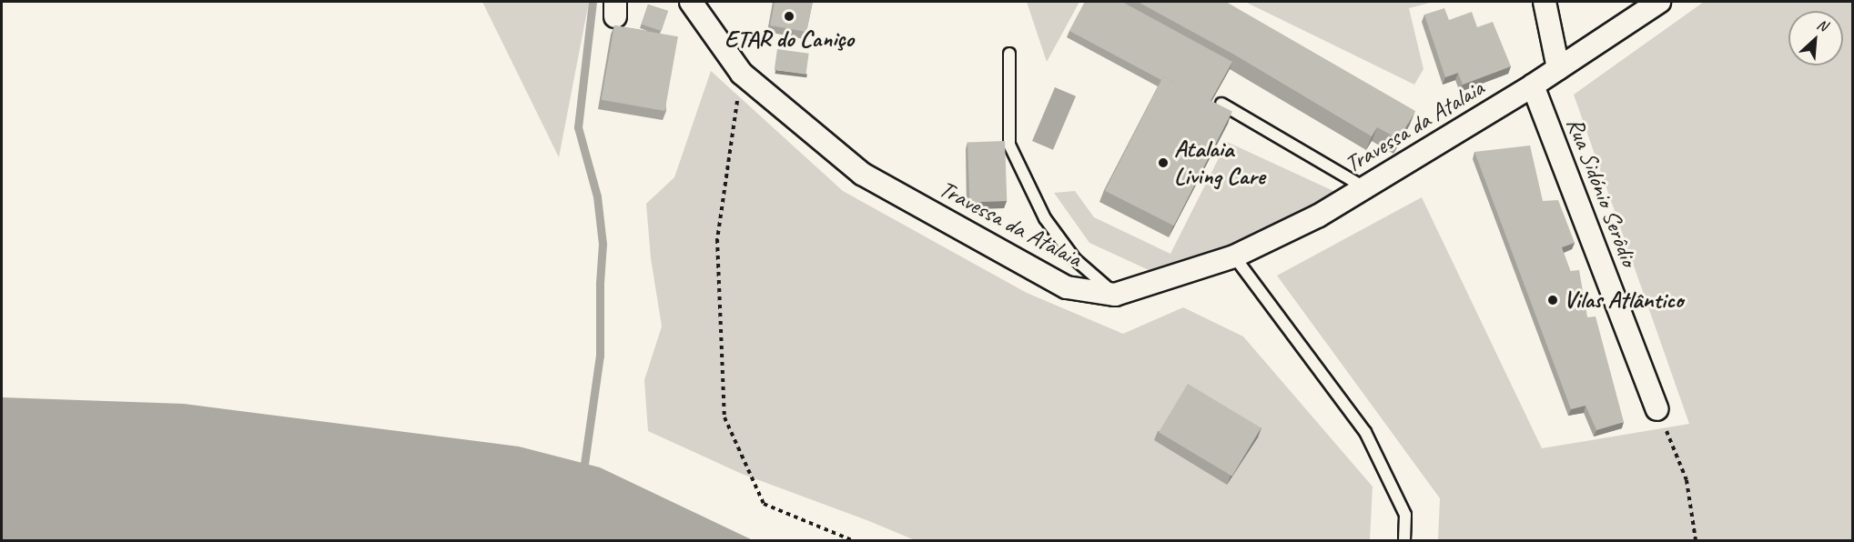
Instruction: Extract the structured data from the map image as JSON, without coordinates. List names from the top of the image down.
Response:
{
  "streets": {
    "street": ["Travessa da Atalaia", "Rua Sidónio Serôdio"]
  },
  "crossings": [
    ["Travessa da Atalaia", "Rua Sidónio Serôdio"]
  ],
  "places": ["ETAR do Caniço", "Atalaia Living Care", "Vilas Atlântico"],
  "north": "top right"
}
